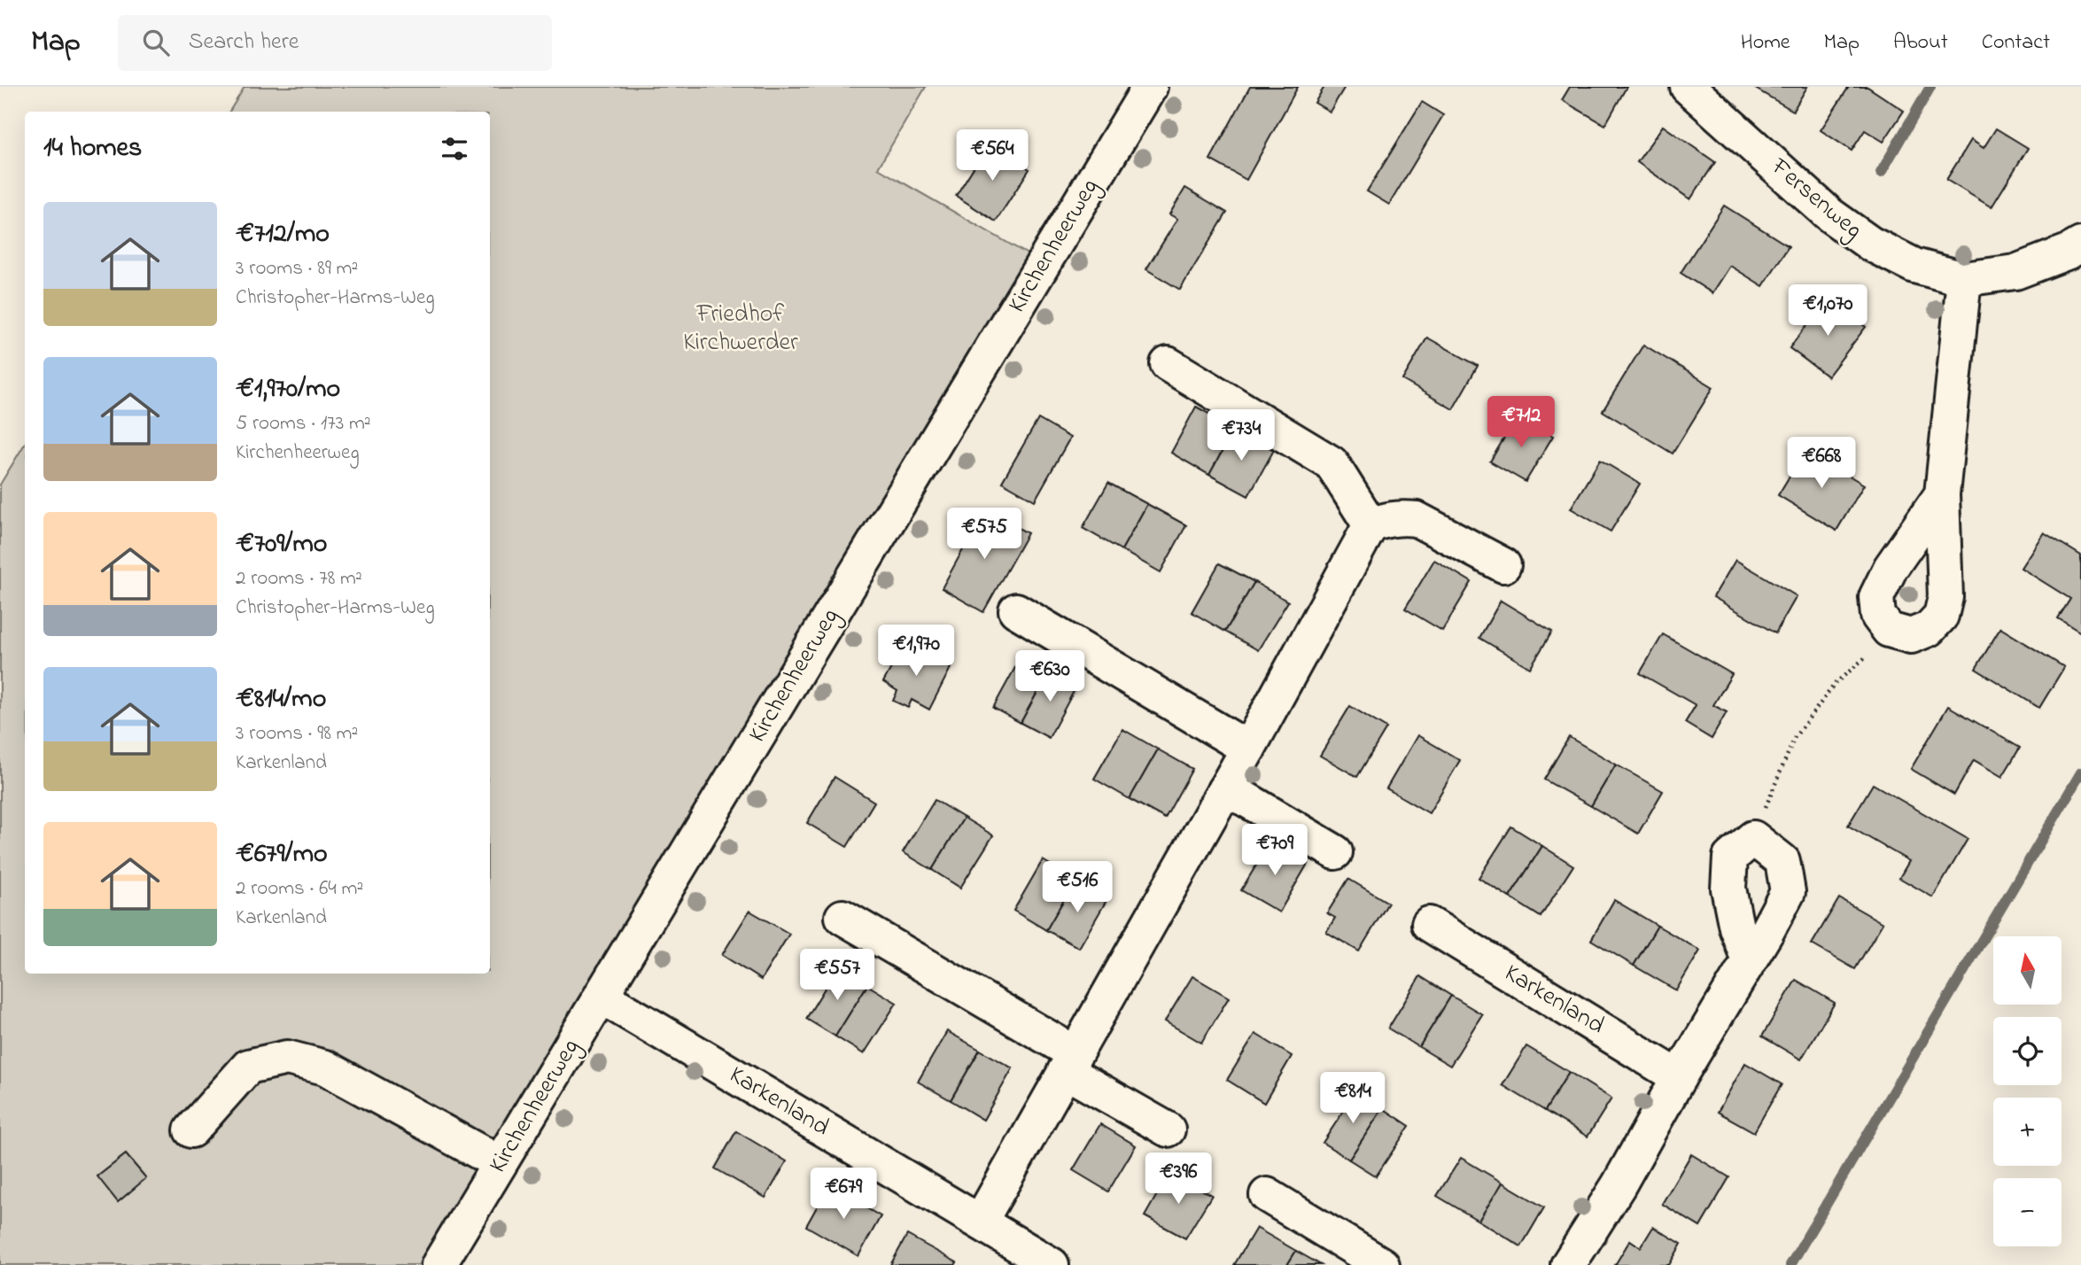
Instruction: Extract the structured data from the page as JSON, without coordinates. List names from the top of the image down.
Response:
{
  "streets": {
    "street": ["Fersenweg", "Kirchenheerweg", "Karkenland"]
  },
  "crossings": [
    ["Kirchenheerweg", "Karkenland"]
  ],
  "parks": ["Friedhof Kirchwerder"],
  "north": "top",
  "page": {
    "header": "Map",
    "search": "Search here",
    "nav": [
      "Home",
      "Map",
      "About",
      "Contact"
    ],
    "heading": "14 homes",
    "price": [
      "€564",
      "€1,070",
      "€712",
      "€734",
      "€668",
      "€575",
      "€1,970",
      "€630",
      "€709",
      "€516",
      "€557",
      "€814",
      "€396",
      "€679"
    ],
    "list": [
      {
        "name": "€712/mo",
        "note": "3 rooms · 89 m² · Christopher-Harms-Weg"
      },
      {
        "name": "€1,970/mo",
        "note": "5 rooms · 173 m² · Kirchenheerweg"
      },
      {
        "name": "€709/mo",
        "note": "2 rooms · 78 m² · Christopher-Harms-Weg"
      },
      {
        "name": "€814/mo",
        "note": "3 rooms · 98 m² · Karkenland"
      },
      {
        "name": "€679/mo",
        "note": "2 rooms · 64 m² · Karkenland"
      }
    ],
    "map_buttons": ["+", "−"]
  }
}
